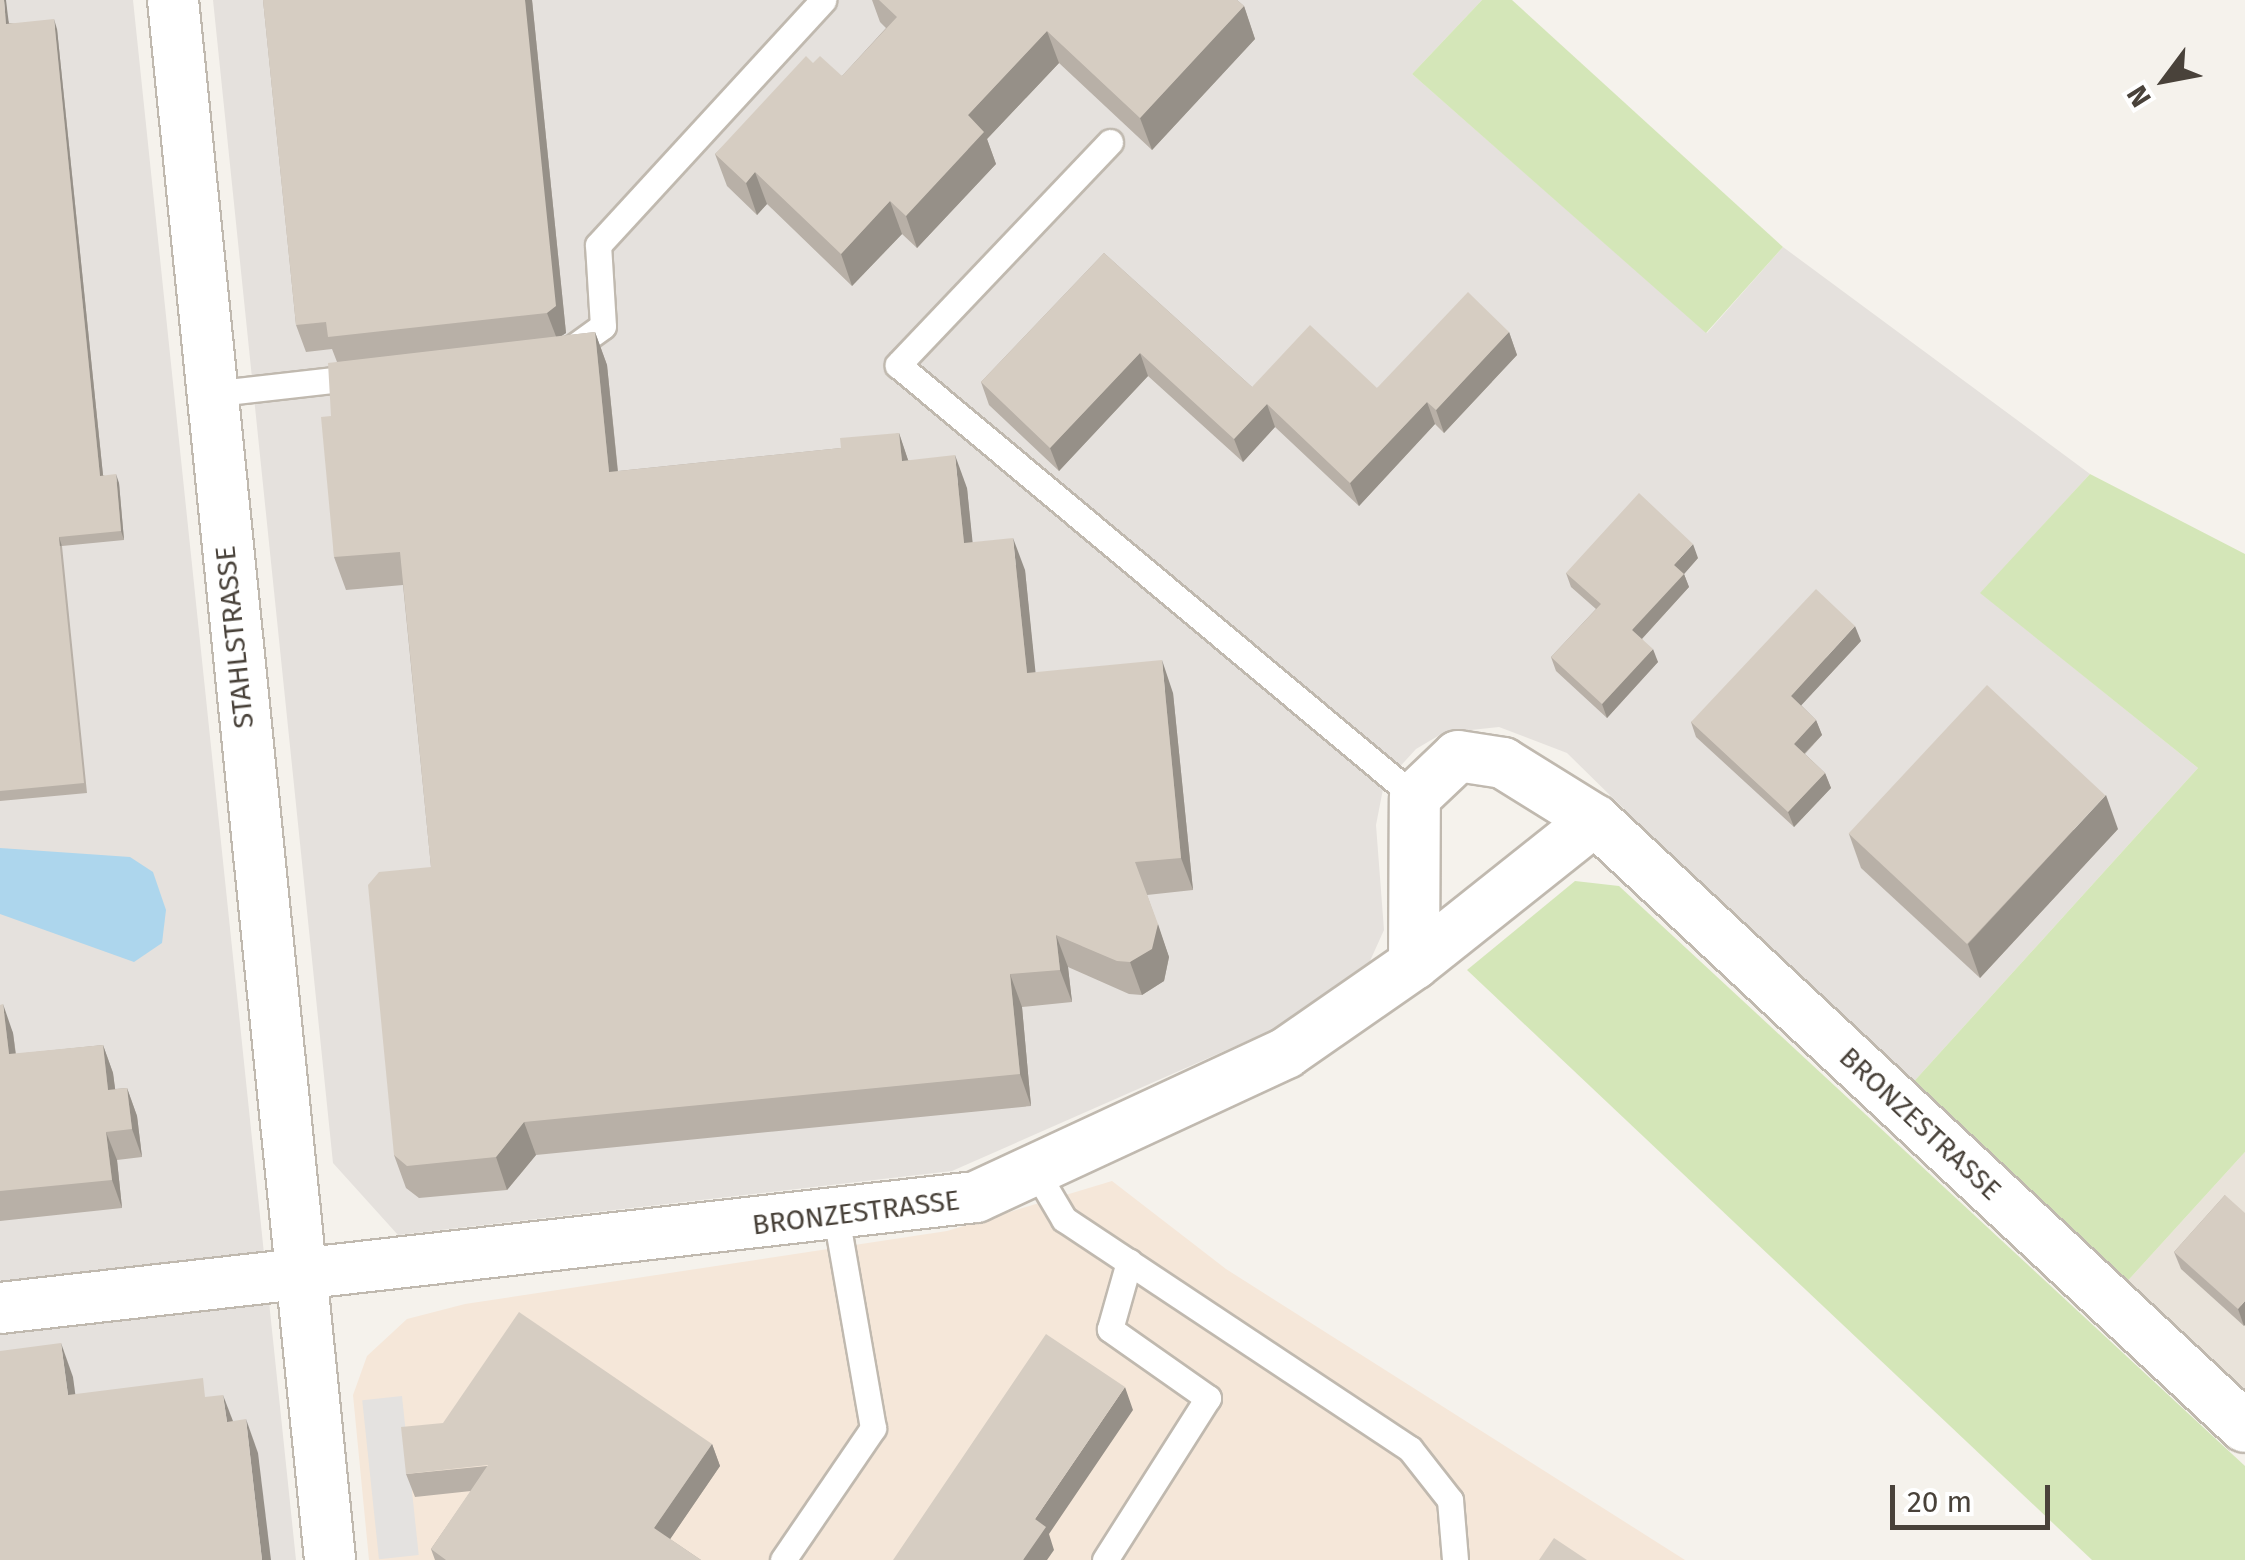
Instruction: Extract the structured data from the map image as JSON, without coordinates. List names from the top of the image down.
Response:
{
  "streets": {
    "street": ["STAHLSTRASSE", "BRONZESTRASSE"]
  },
  "crossings": [
    ["STAHLSTRASSE", "BRONZESTRASSE"]
  ],
  "scale_bar": "20 m",
  "north": "bottom left"
}
